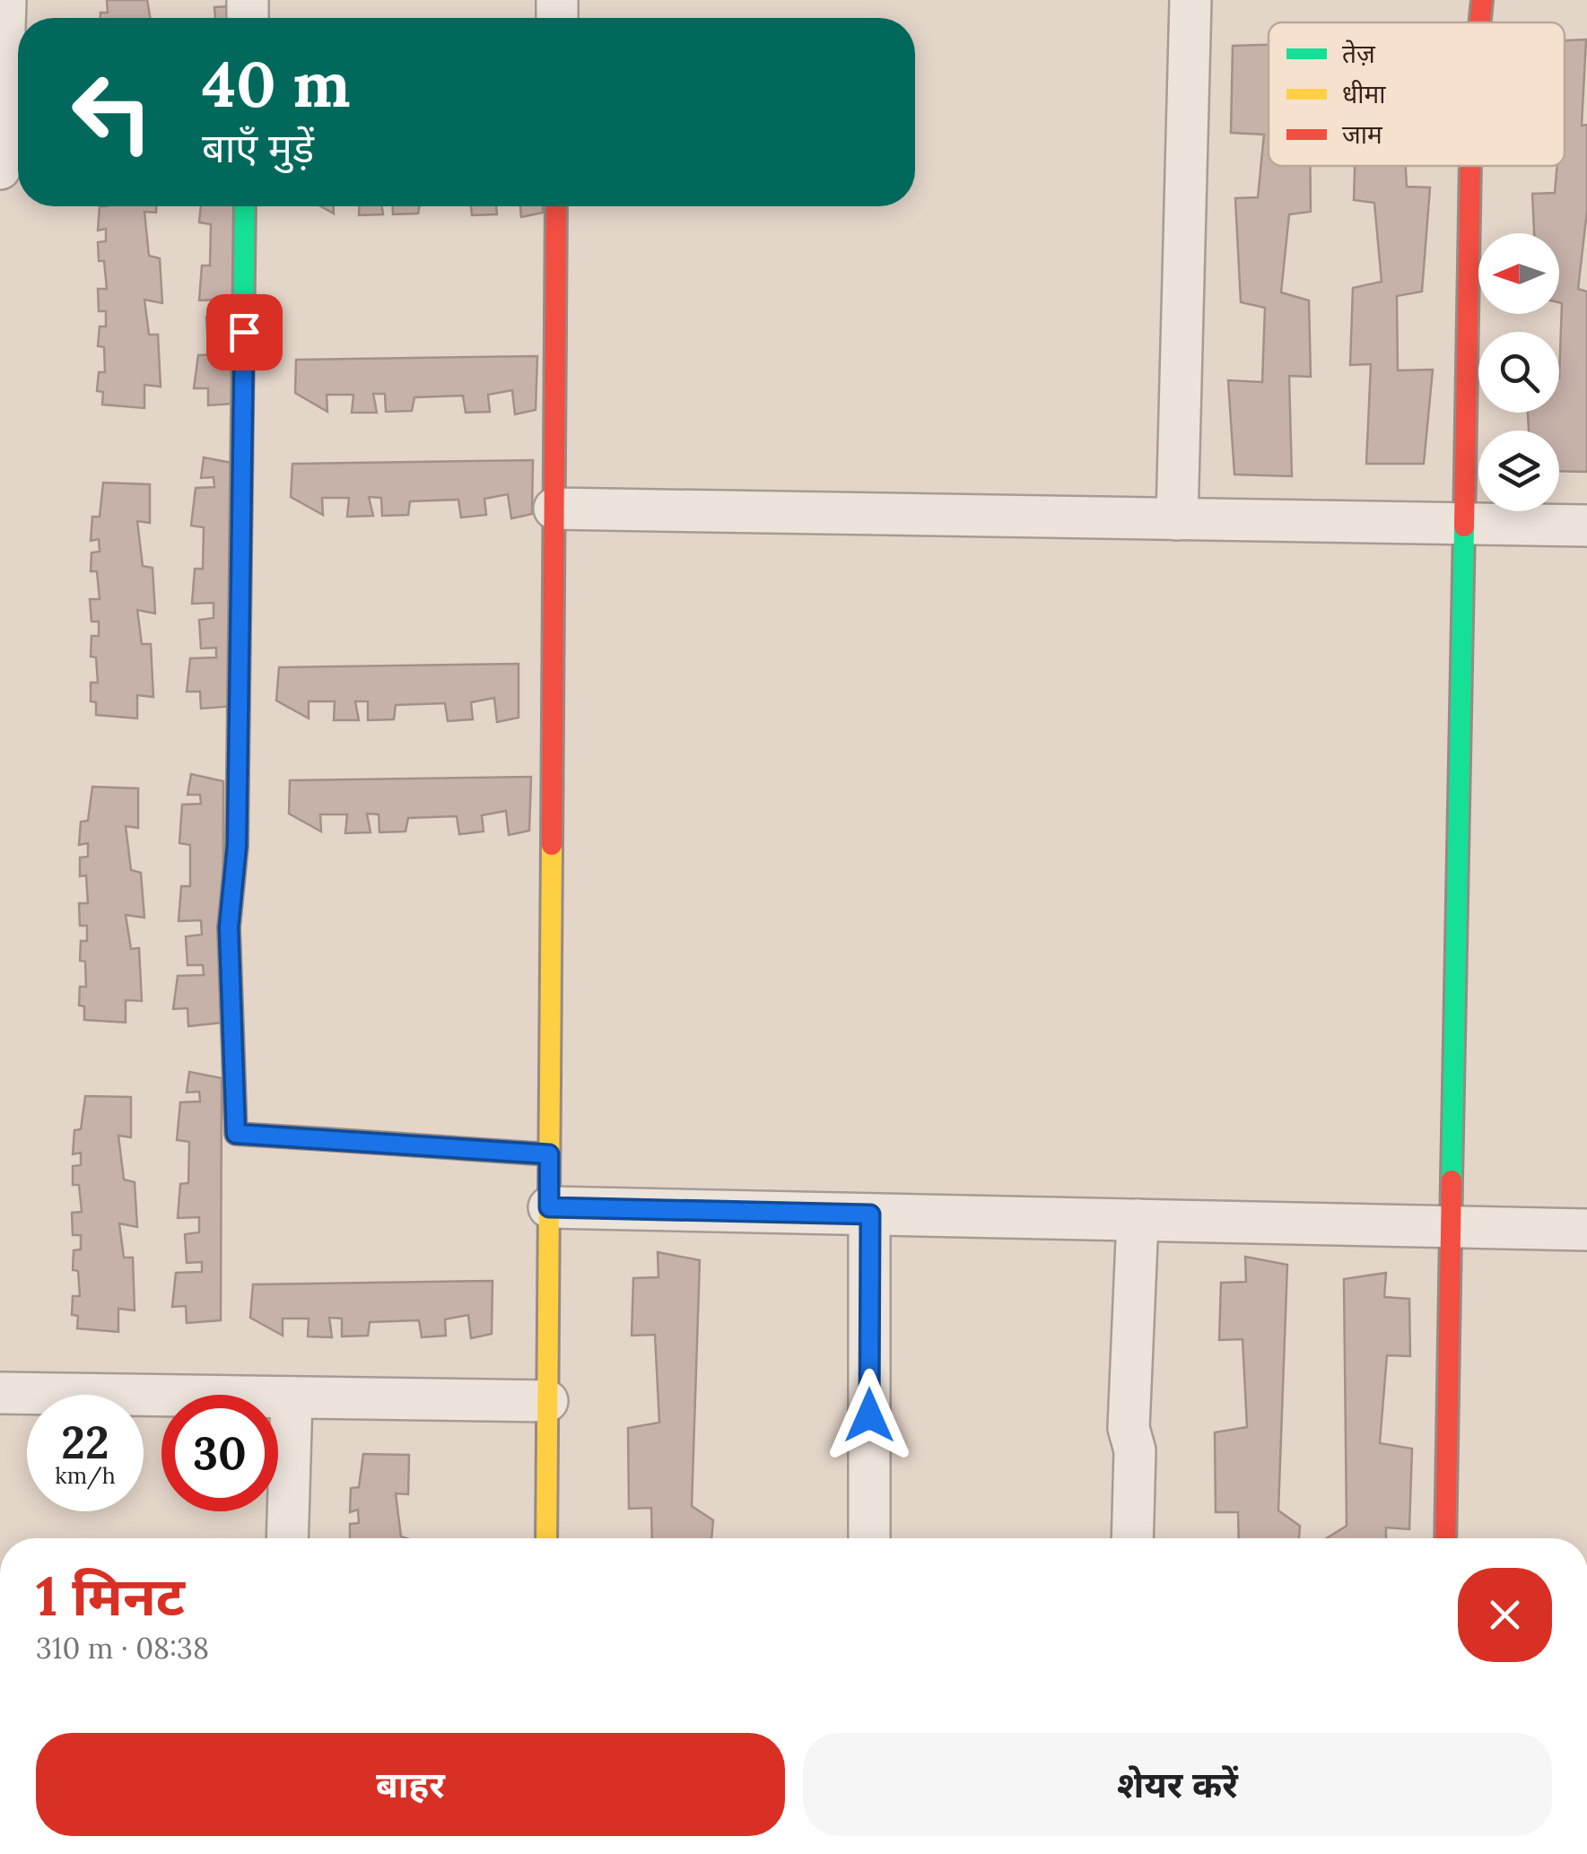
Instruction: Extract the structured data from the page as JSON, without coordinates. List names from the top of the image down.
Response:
{
  "legend": ["तेज़", "धीमा", "जाम"],
  "north": "left",
  "page": {
    "turn": ["40 m", "बाएँ मुड़ें"],
    "speed": "22 km/h",
    "limit": "30",
    "heading": ["1 मिनट", "310 m · 08:38"],
    "buttons": ["बाहर", "शेयर करें"]
  }
}
